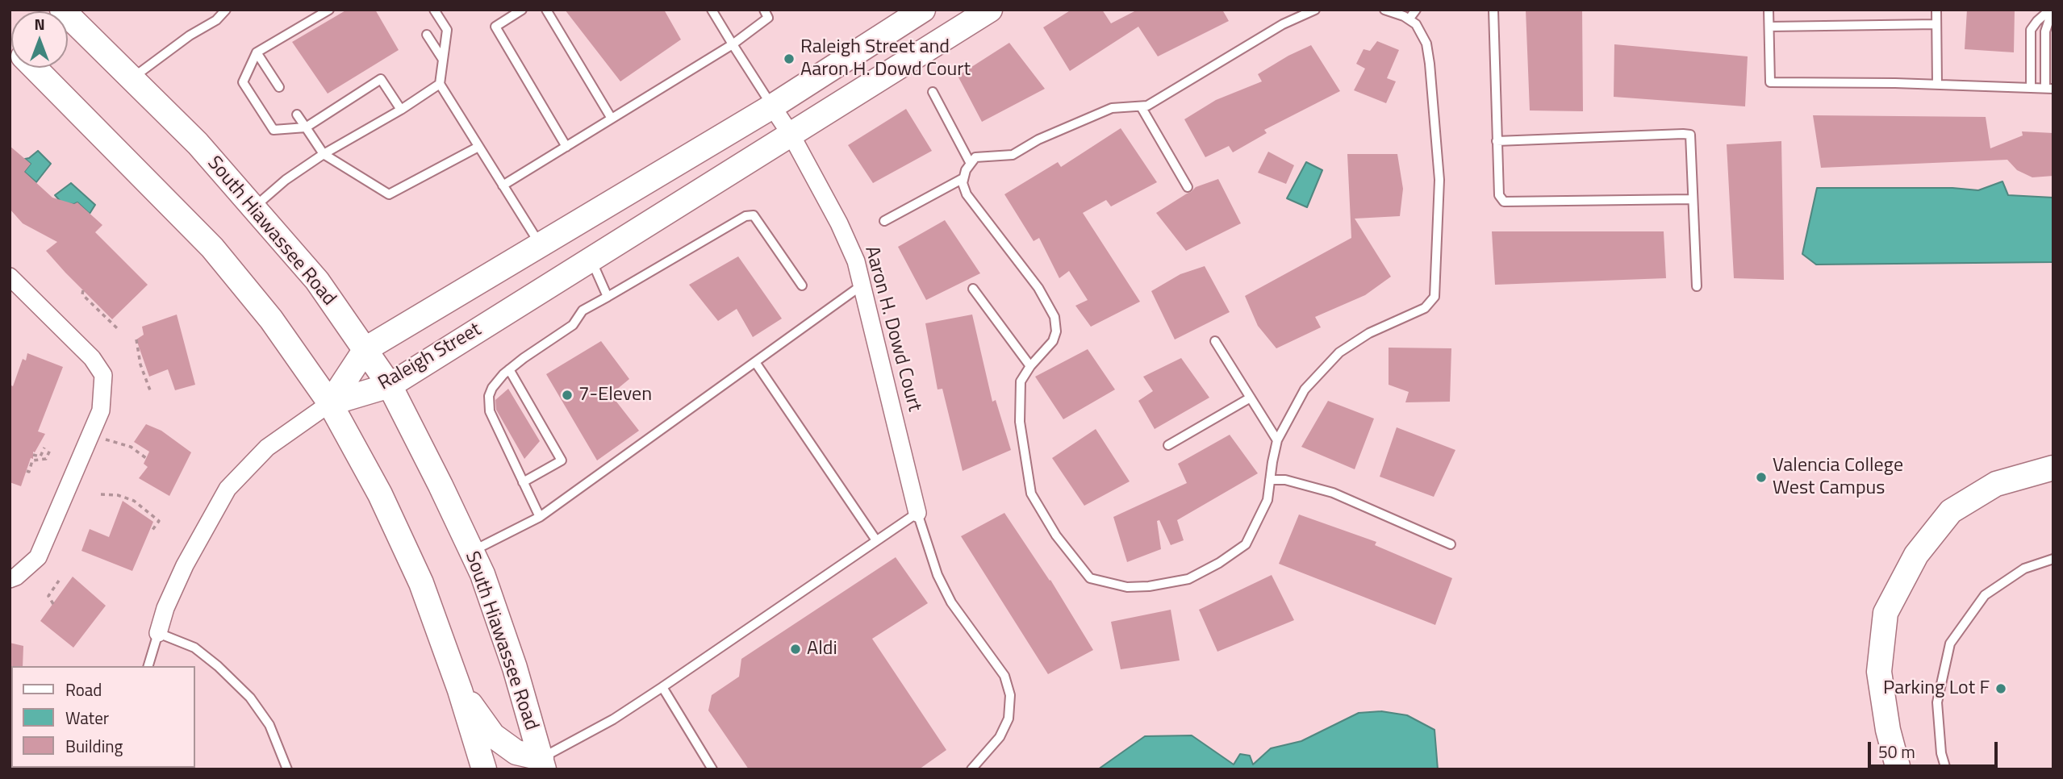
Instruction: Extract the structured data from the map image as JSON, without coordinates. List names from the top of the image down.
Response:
{
  "streets": {
    "street": ["South Hiawassee Road", "Aaron H. Dowd Court", "Raleigh Street"]
  },
  "crossings": [
    ["South Hiawassee Road", "Raleigh Street"],
    ["Aaron H. Dowd Court", "Raleigh Street"]
  ],
  "places": [
    "Raleigh Street and Aaron H. Dowd Court",
    "7-Eleven",
    "Valencia College West Campus",
    "Aldi",
    "Parking Lot F"
  ],
  "legend": ["Road", "Water", "Building"],
  "scale_bar": "50 m",
  "north": "top"
}
